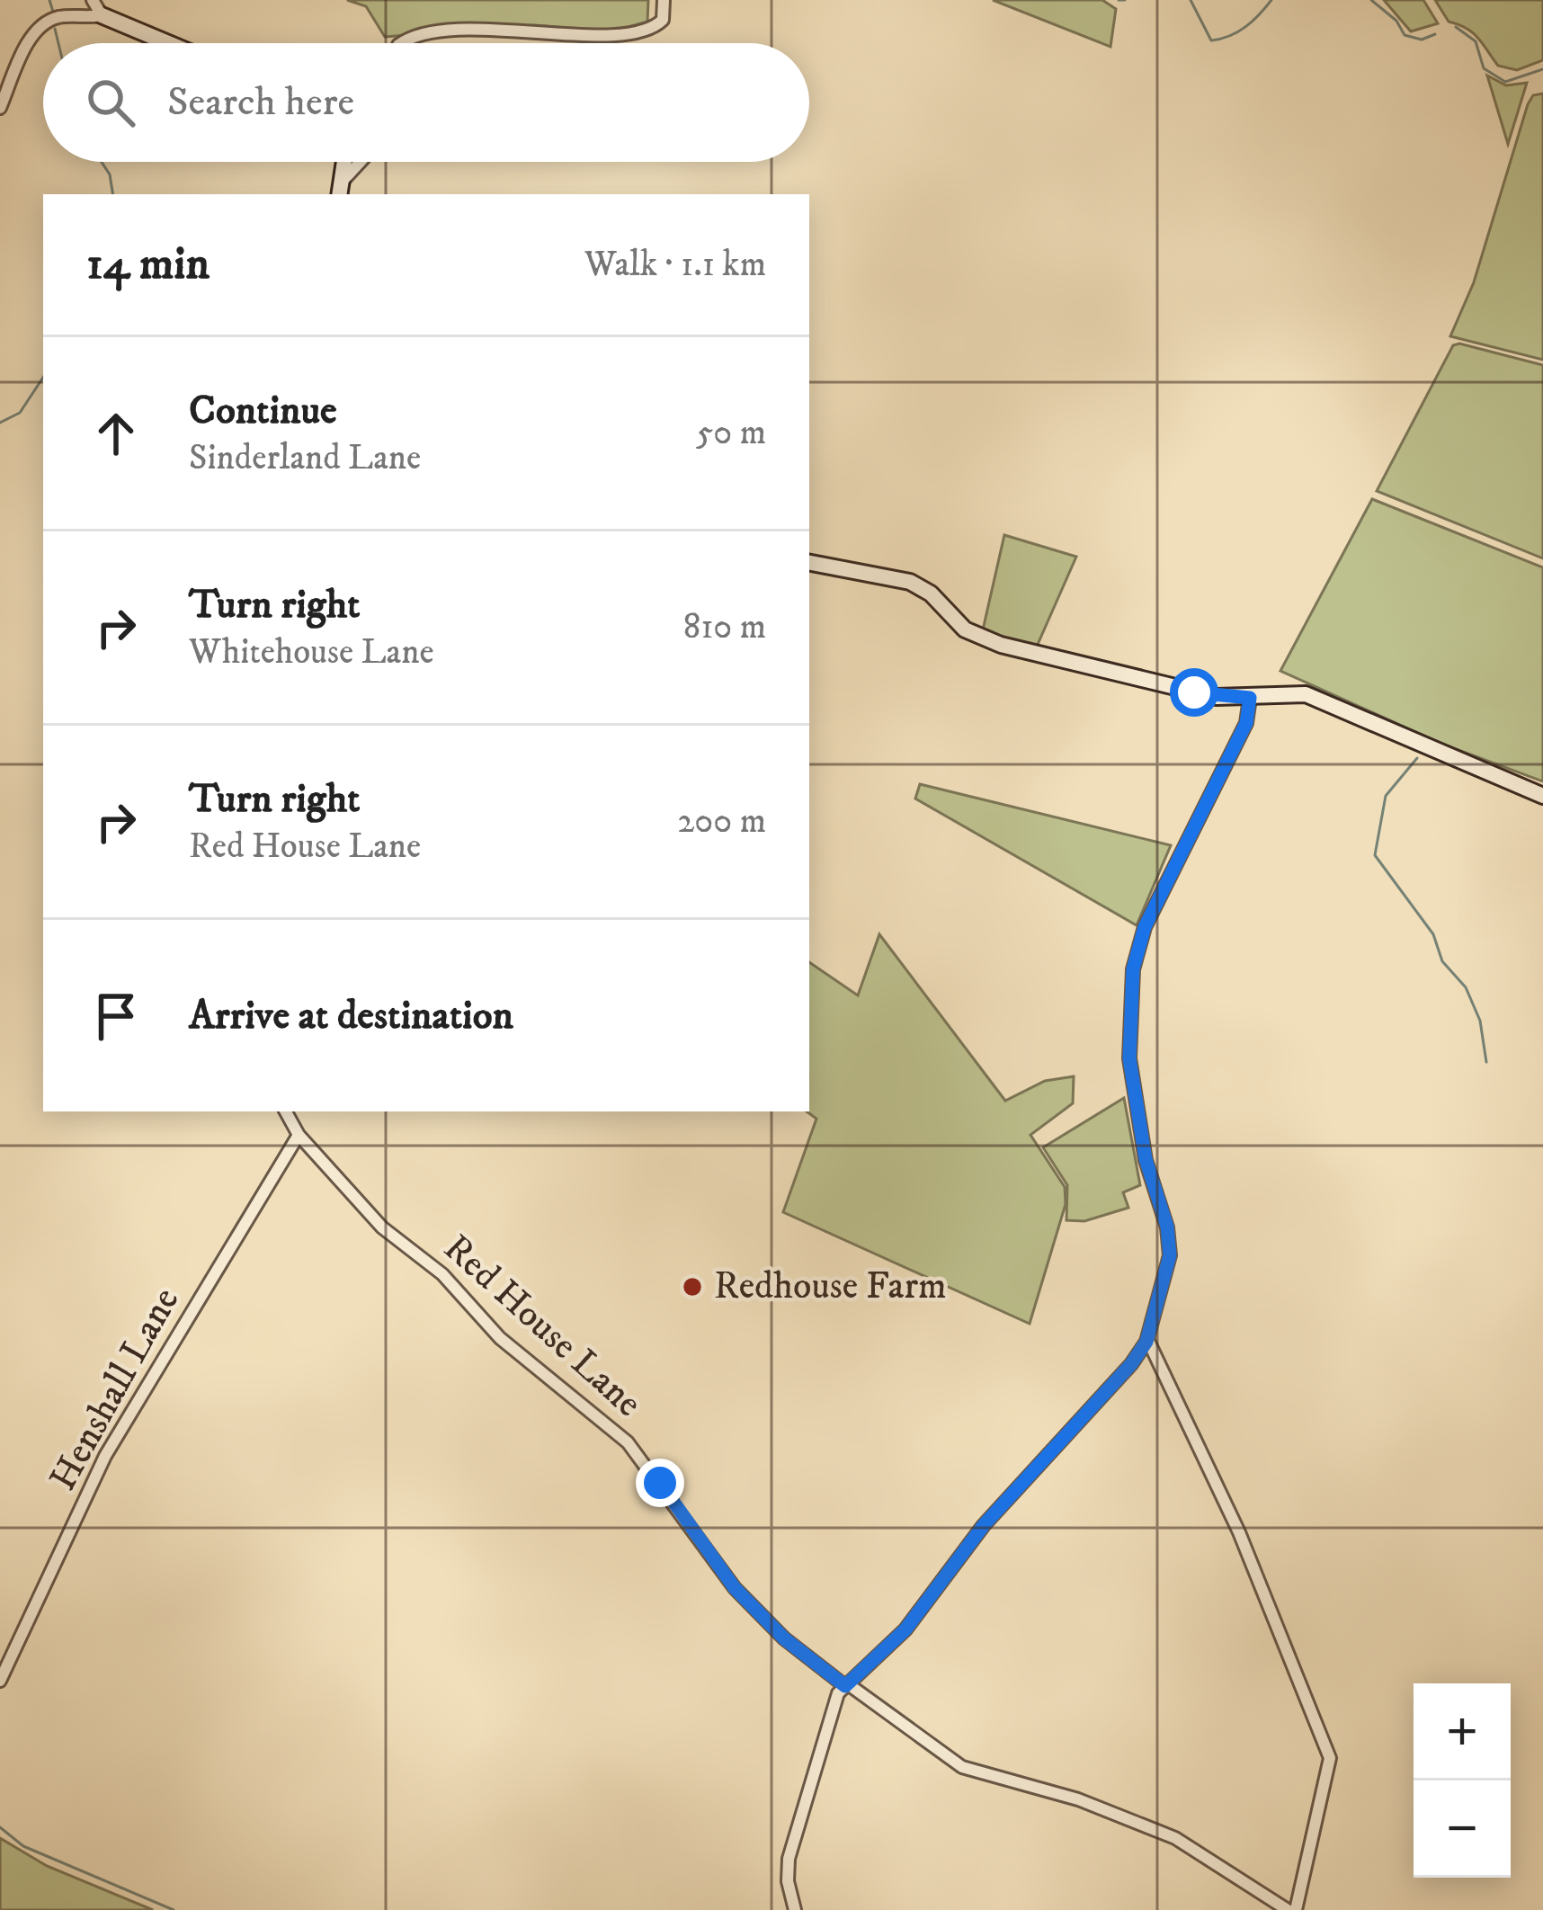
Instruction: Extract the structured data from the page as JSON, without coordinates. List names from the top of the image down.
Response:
{
  "streets": {
    "street": ["Red House Lane", "Henshall Lane"]
  },
  "crossings": [
    ["Red House Lane", "Henshall Lane"]
  ],
  "places": ["Redhouse Farm"],
  "page": {
    "search": "Search here",
    "heading": ["14 min", "Walk · 1.1 km"],
    "list": [
      ["Continue", "Sinderland Lane", "50 m"],
      ["Turn right", "Whitehouse Lane", "810 m"],
      ["Turn right", "Red House Lane", "200 m"],
      "Arrive at destination"
    ],
    "map_buttons": ["+", "−"]
  }
}
